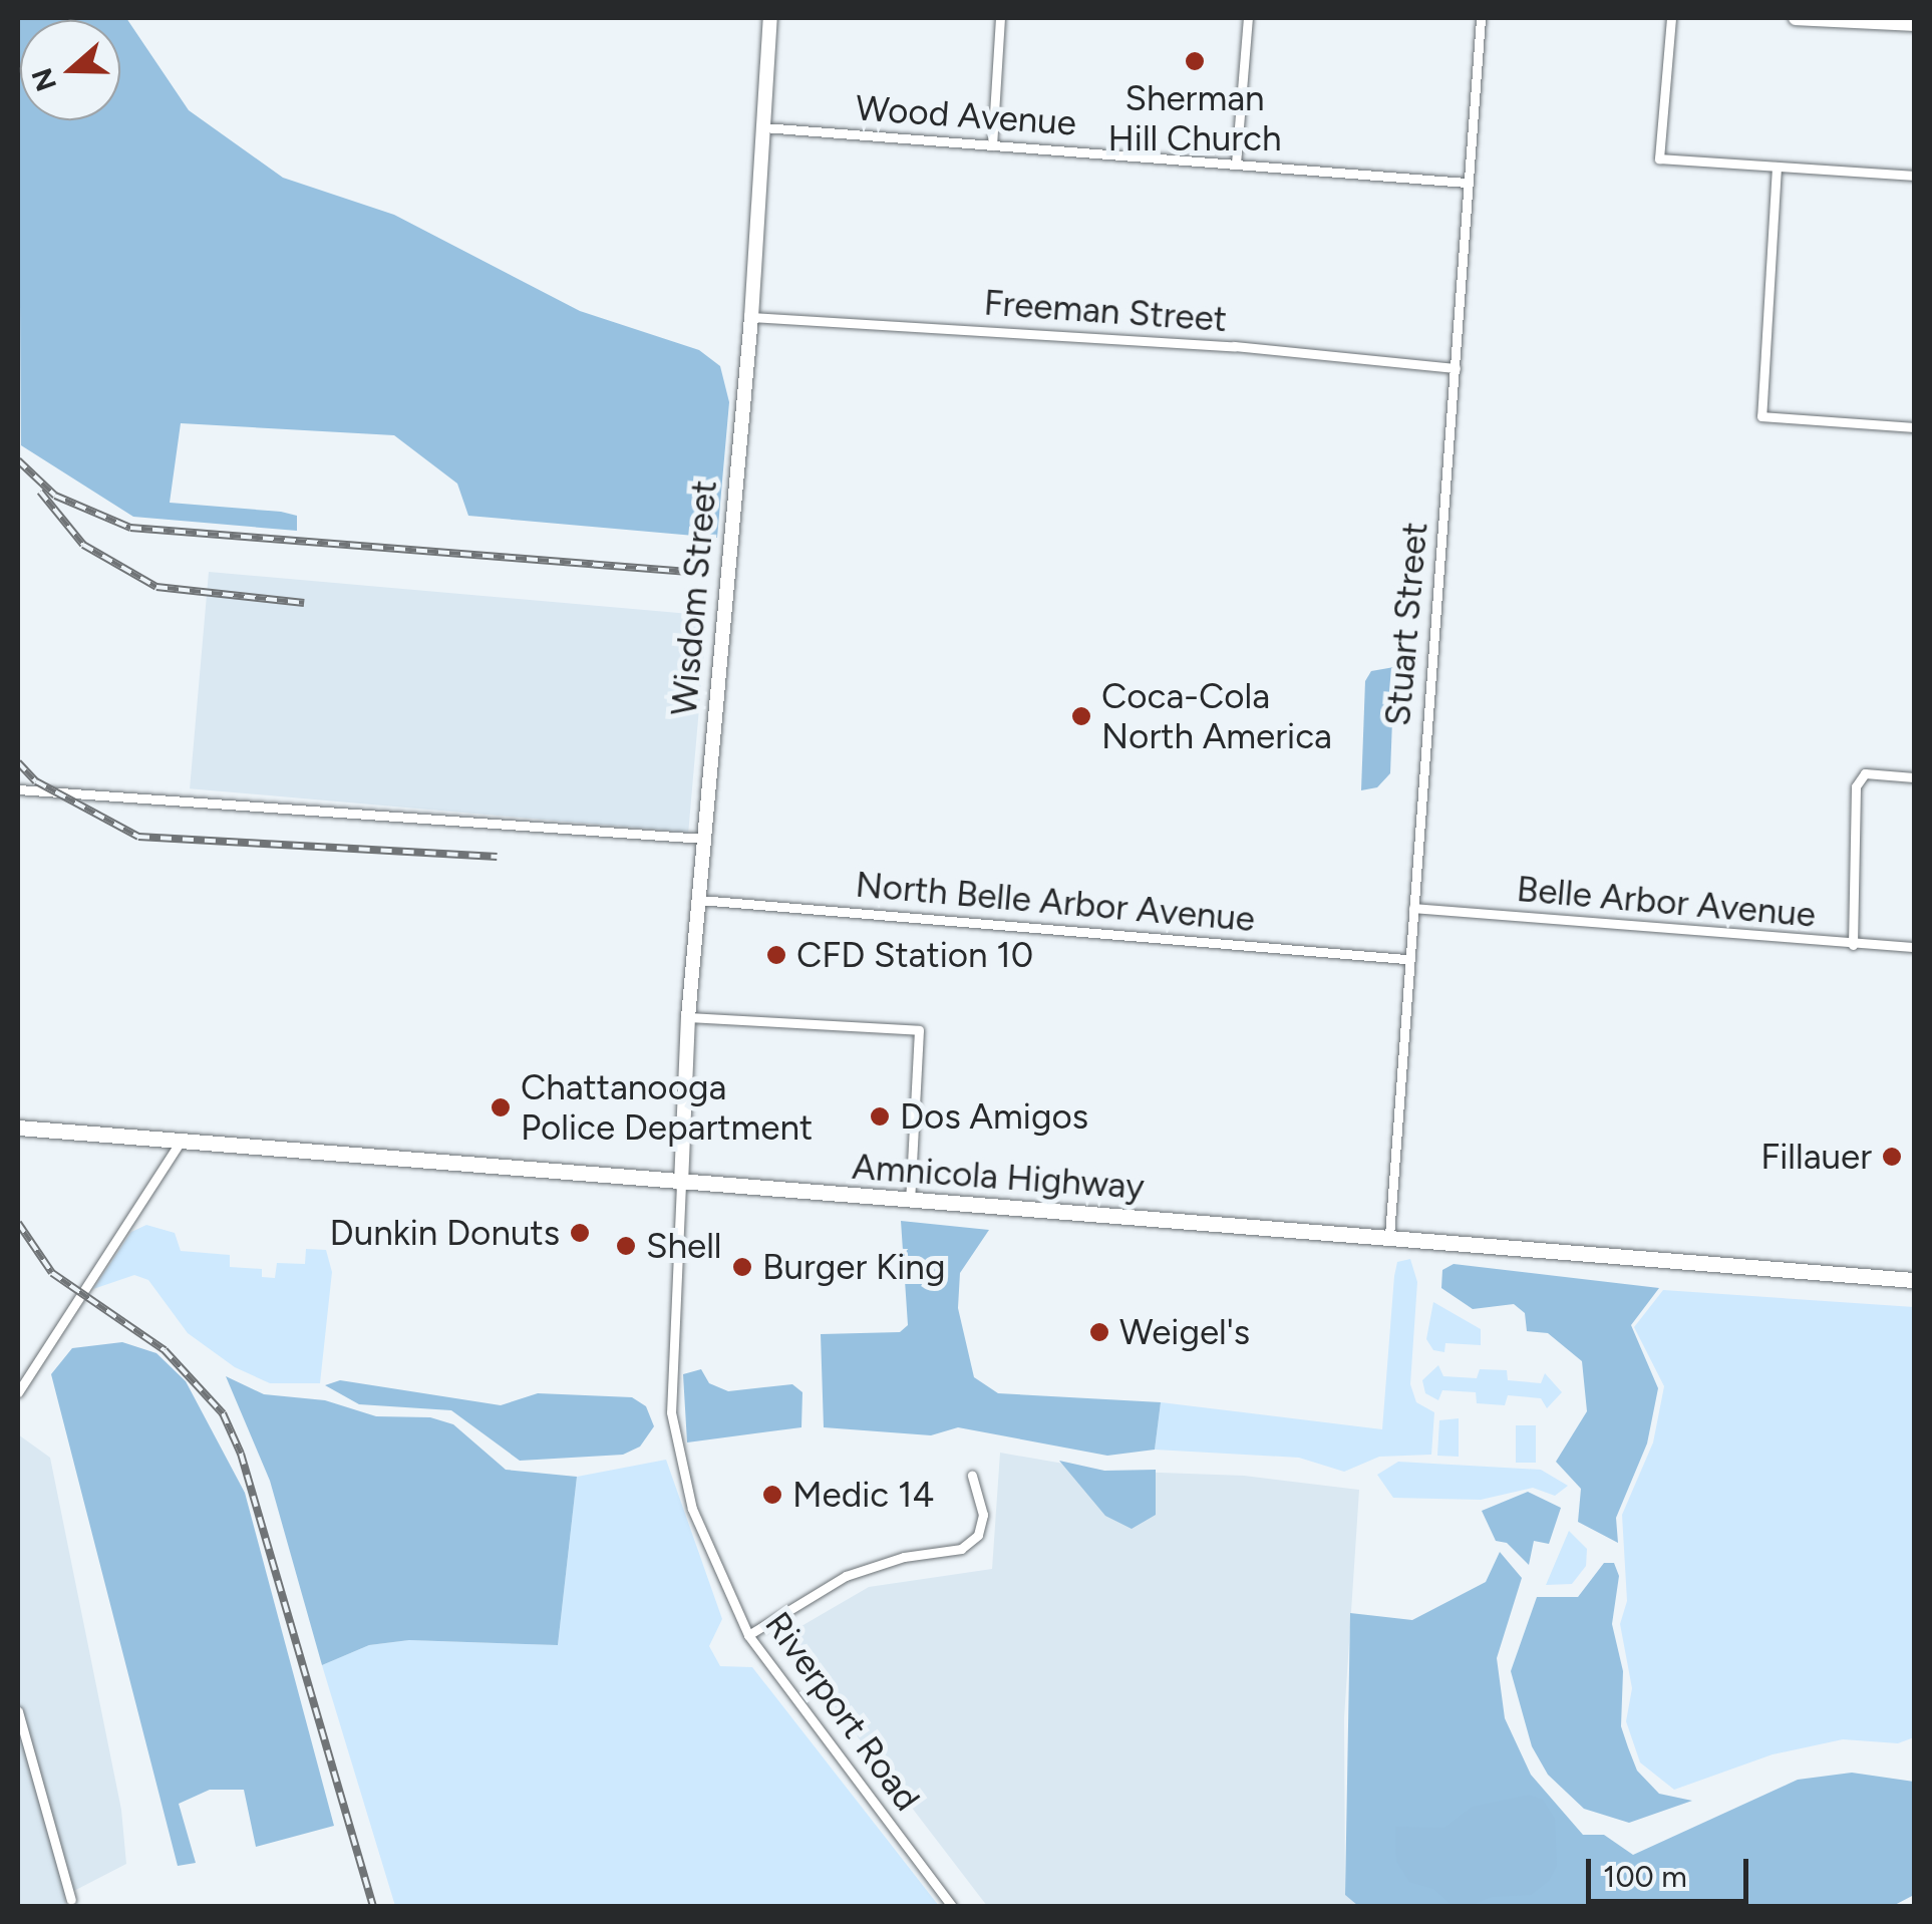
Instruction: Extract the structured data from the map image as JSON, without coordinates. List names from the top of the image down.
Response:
{
  "streets": {
    "main road": ["Amnicola Highway"],
    "street": [
      "Wood Avenue",
      "Freeman Street",
      "Wisdom Street",
      "Stuart Street",
      "North Belle Arbor Avenue",
      "Belle Arbor Avenue",
      "Riverport Road"
    ]
  },
  "crossings": [
    ["Wood Avenue", "Wisdom Street"],
    ["Wood Avenue", "Stuart Street"],
    ["Freeman Street", "Wisdom Street"],
    ["Freeman Street", "Stuart Street"],
    ["Wisdom Street", "North Belle Arbor Avenue"],
    ["Wisdom Street", "Amnicola Highway"],
    ["Wisdom Street", "Riverport Road"],
    ["Stuart Street", "North Belle Arbor Avenue"],
    ["Stuart Street", "Belle Arbor Avenue"],
    ["Stuart Street", "Amnicola Highway"],
    ["Amnicola Highway", "Riverport Road"]
  ],
  "places": [
    "Sherman Hill Church",
    "Coca-Cola North America",
    "CFD Station 10",
    "Chattanooga Police Department",
    "Dos Amigos",
    "Fillauer",
    "Dunkin Donuts",
    "Shell",
    "Burger King",
    "Weigel's",
    "Medic 14"
  ],
  "scale_bar": "100 m",
  "north": "left"
}
